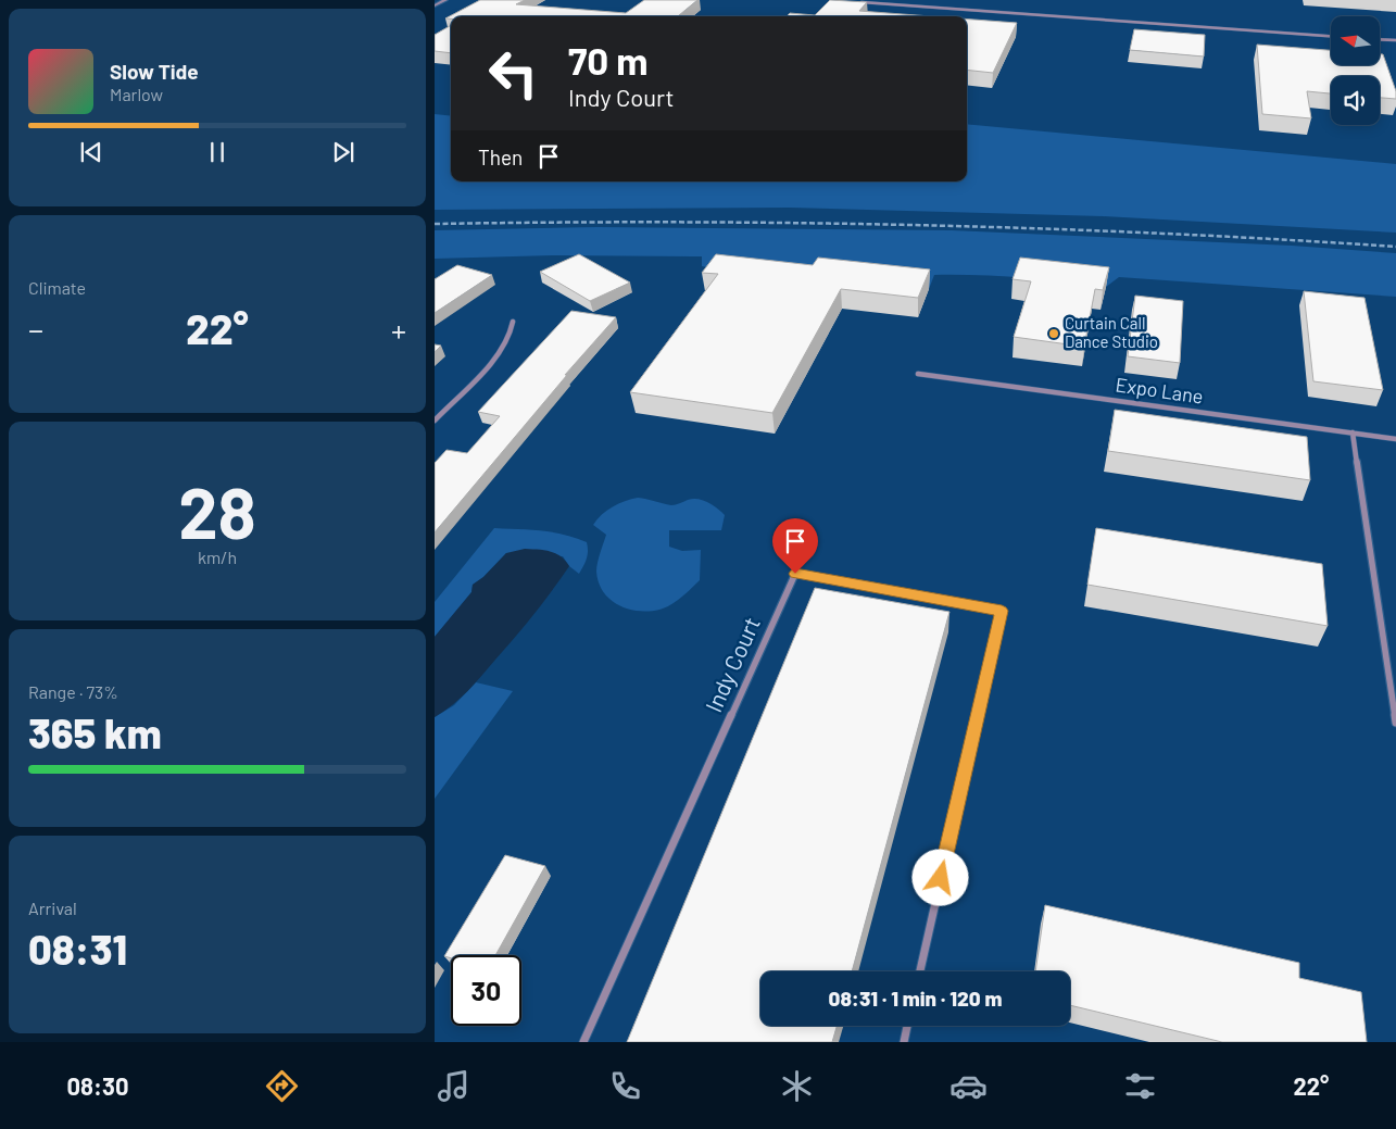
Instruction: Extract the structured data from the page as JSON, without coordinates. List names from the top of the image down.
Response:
{
  "streets": {
    "street": ["Expo Lane", "Indy Court"]
  },
  "places": ["Curtain Call Dance Studio"],
  "north": "left",
  "page": {
    "turn": ["70 m", "Indy Court"],
    "song": ["Slow Tide", "Marlow"],
    "then": "Then",
    "tile": [
      "Climate",
      ["28", "km/h"],
      ["Range · 73%", "365 km"],
      ["Arrival", "08:31"]
    ],
    "heat": ["−", "22°", "+"],
    "limit": "30",
    "trip": "08:31 · 1 min · 120 m",
    "tabs": ["08:30", "22°"]
  }
}
